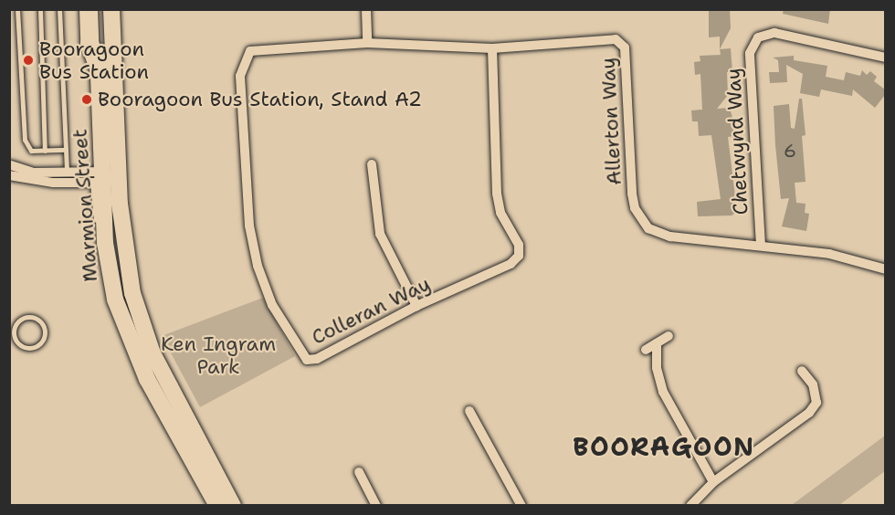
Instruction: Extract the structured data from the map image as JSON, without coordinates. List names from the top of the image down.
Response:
{
  "streets": {
    "main road": ["Marmion Street"],
    "street": ["Allerton Way", "Chetwynd Way", "Colleran Way"]
  },
  "crossings": [
    ["Allerton Way", "Chetwynd Way"],
    ["Allerton Way", "Colleran Way"]
  ],
  "districts": ["BOORAGOON"],
  "parks": ["Ken Ingram Park"],
  "places": ["Booragoon Bus Station", "Booragoon Bus Station, Stand A2"],
  "house_numbers": ["6"]
}
